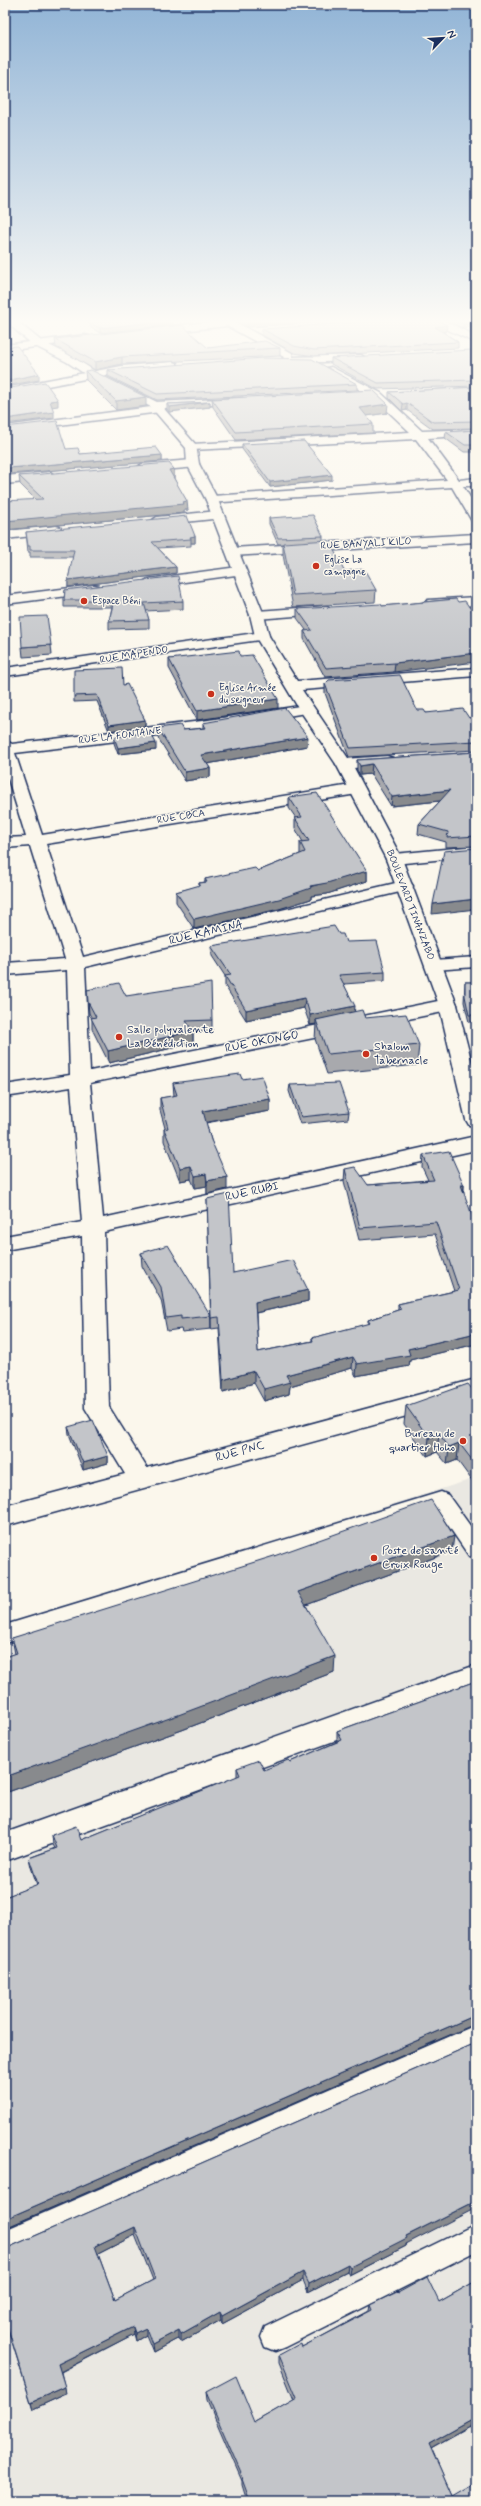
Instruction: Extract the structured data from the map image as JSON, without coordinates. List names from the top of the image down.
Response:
{
  "streets": {
    "street": [
      "RUE BANYALI KILO",
      "RUE MAPENDO",
      "RUE LA FONTAINE",
      "RUE CBCA",
      "BOULEVARD TINANZABO",
      "RUE KAMINA",
      "RUE OKONGO",
      "RUE RUBI",
      "RUE PNC"
    ]
  },
  "crossings": [
    ["RUE BANYALI KILO", "BOULEVARD TINANZABO"],
    ["RUE MAPENDO", "BOULEVARD TINANZABO"],
    ["RUE LA FONTAINE", "BOULEVARD TINANZABO"],
    ["RUE CBCA", "BOULEVARD TINANZABO"],
    ["BOULEVARD TINANZABO", "RUE KAMINA"],
    ["BOULEVARD TINANZABO", "RUE OKONGO"]
  ],
  "places": [
    "Eglise La campagne",
    "Espace Béni",
    "Eglise Armée du seigneur",
    "Salle polyvalente La Bénédiction",
    "Shalom Tabernacle",
    "Bureau de quartier Hoho",
    "Poste de santé Croix Rouge"
  ],
  "north": "top right"
}
